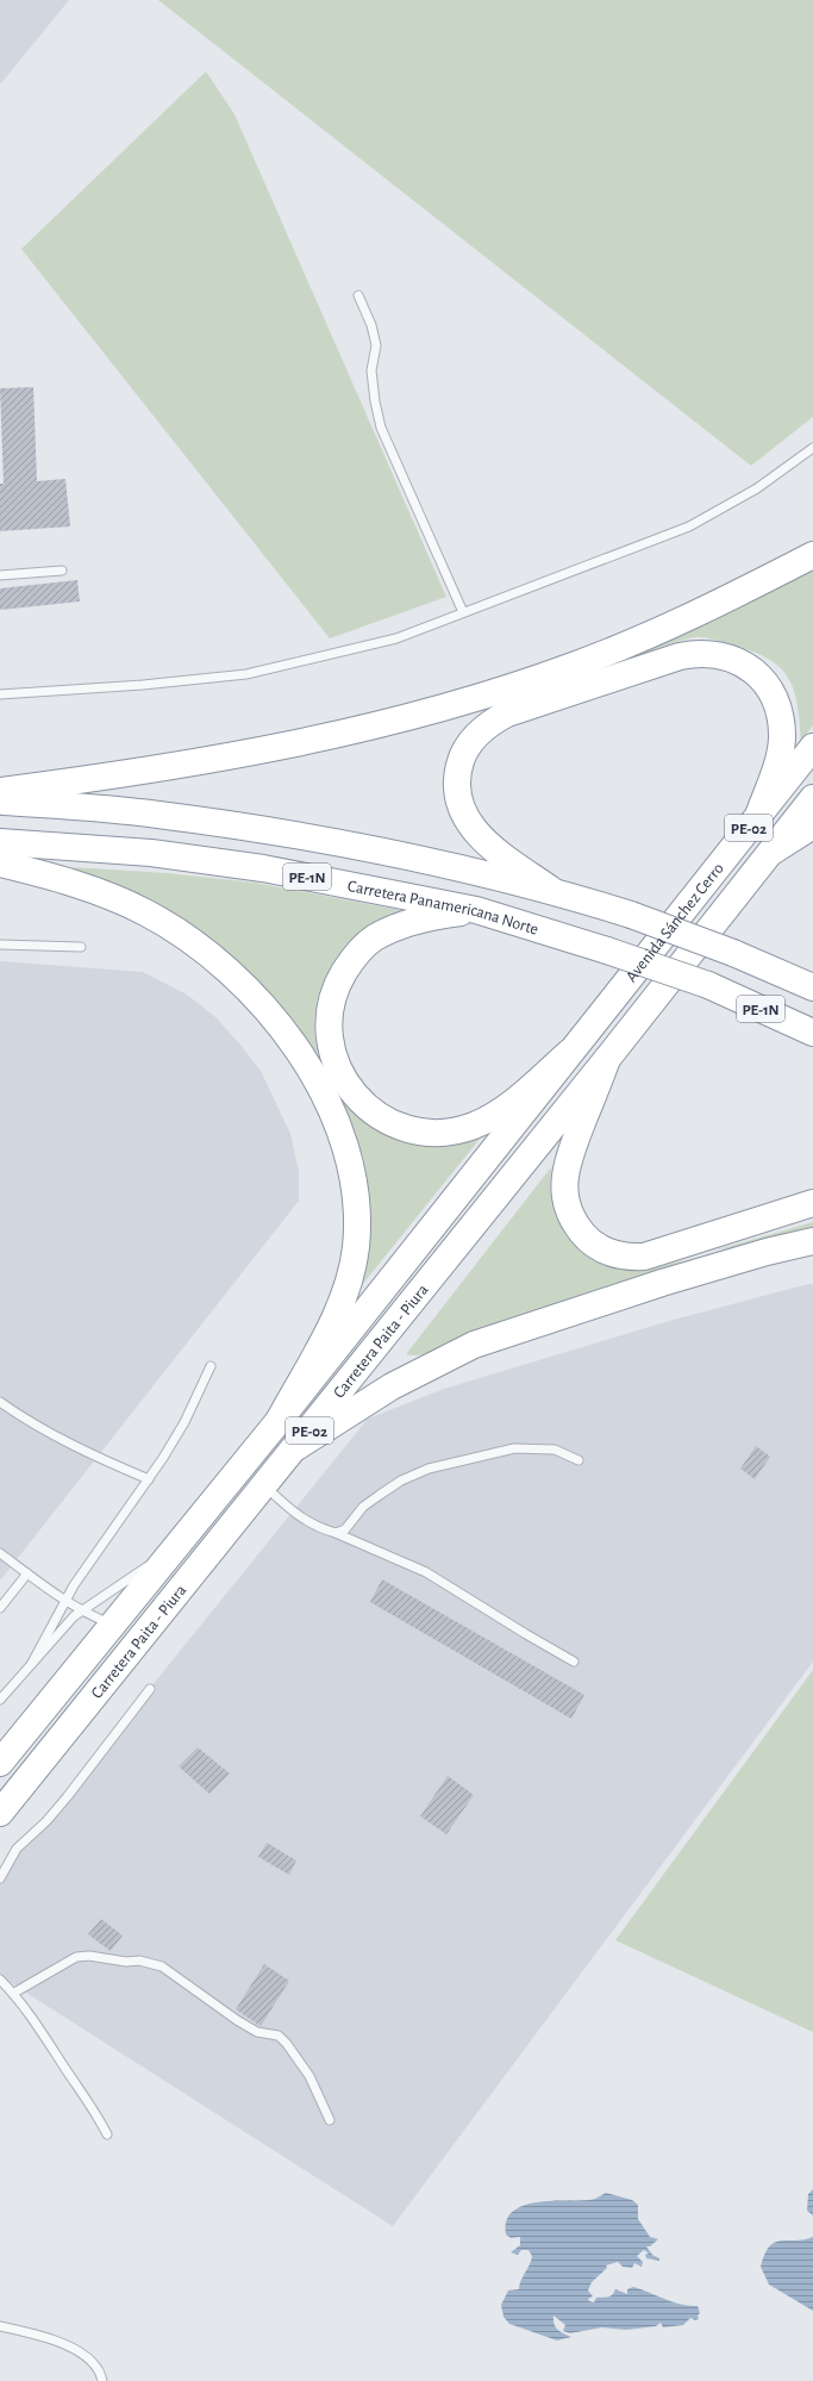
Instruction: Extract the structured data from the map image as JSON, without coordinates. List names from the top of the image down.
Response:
{
  "streets": {
    "highway": [
      "PE-02",
      "PE-1N",
      "Carretera Panamericana Norte",
      "Avenida Sánchez Cerro",
      "Carretera Paita - Piura"
    ]
  },
  "crossings": [
    ["Avenida Sánchez Cerro", "Carretera Paita - Piura"]
  ]
}
